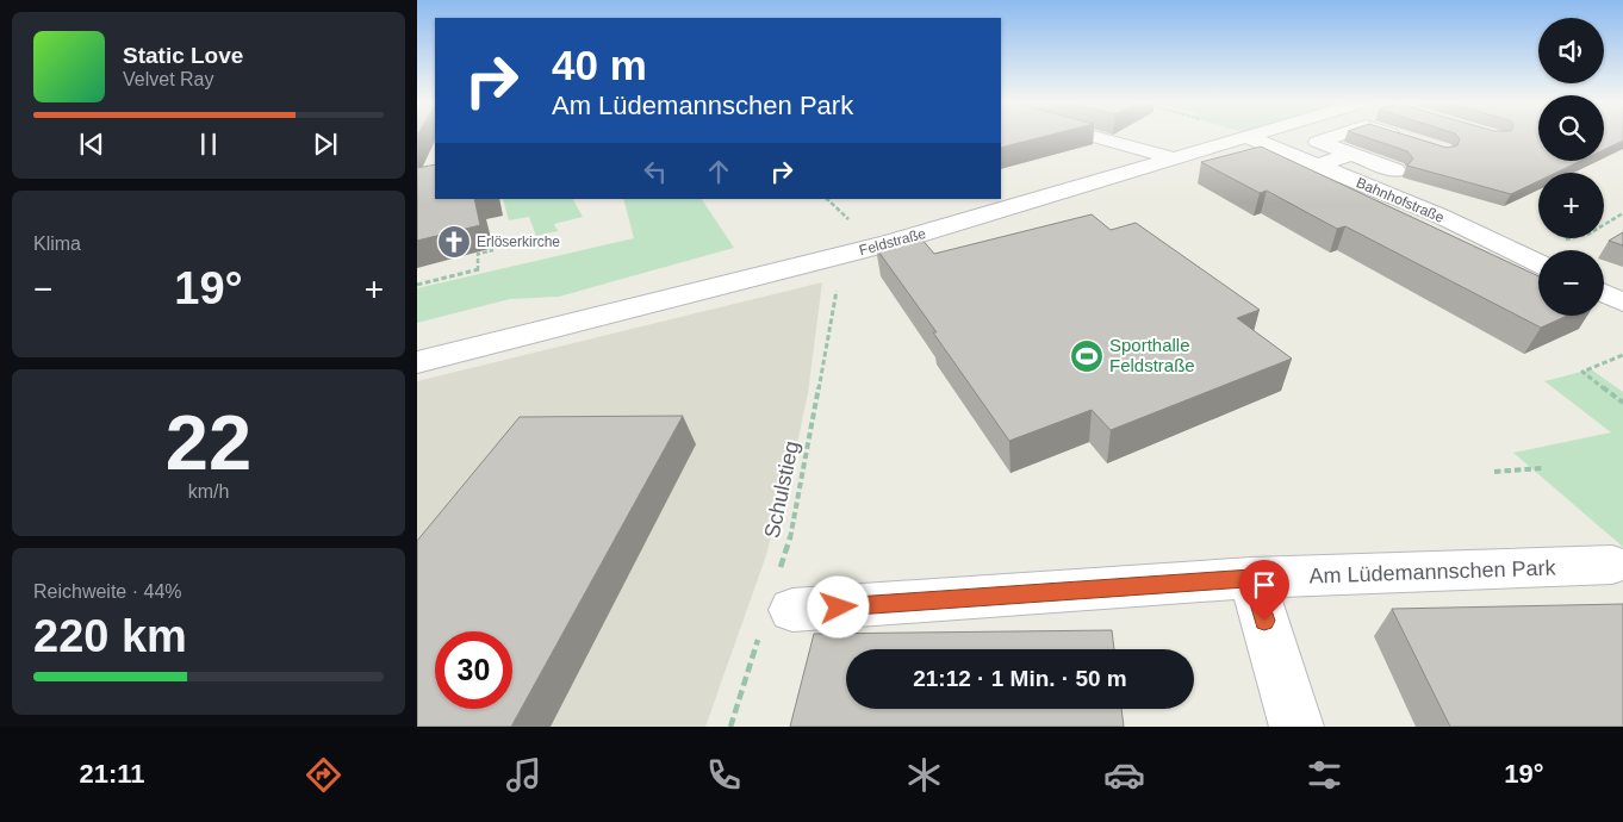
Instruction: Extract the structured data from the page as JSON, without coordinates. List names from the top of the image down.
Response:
{
  "streets": {
    "street": ["Bahnhofstraße", "Feldstraße", "Am Lüdemannschen Park"],
    "path": ["Schulstieg"]
  },
  "crossings": [
    ["Bahnhofstraße", "Feldstraße"],
    ["Feldstraße", "Schulstieg"],
    ["Schulstieg", "Am Lüdemannschen Park"]
  ],
  "places": {
    "church": ["Erlöserkirche"],
    "sports": ["Sporthalle Feldstraße"]
  },
  "page": {
    "map_buttons": ["+", "−"],
    "turn": ["40 m", "Am Lüdemannschen Park"],
    "song": ["Static Love", "Velvet Ray"],
    "tile": [
      "Klima",
      ["22", "km/h"],
      ["Reichweite · 44%", "220 km"]
    ],
    "heat": ["−", "19°", "+"],
    "limit": "30",
    "trip": "21:12 · 1 Min. · 50 m",
    "tabs": ["21:11", "19°"]
  }
}
